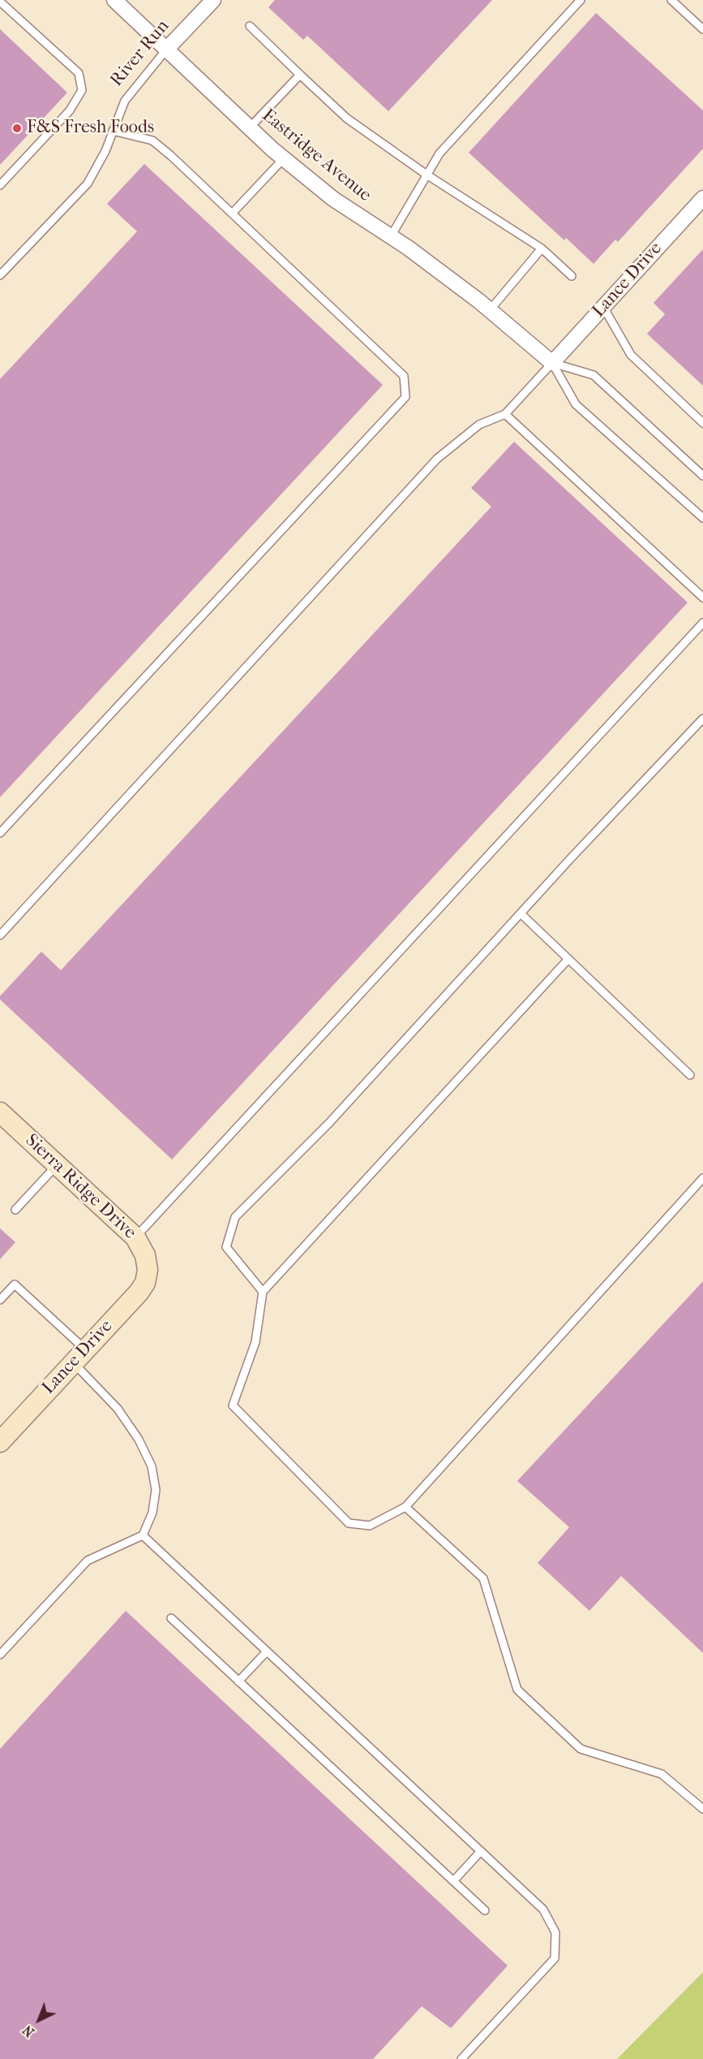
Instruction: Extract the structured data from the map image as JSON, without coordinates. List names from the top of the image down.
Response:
{
  "streets": {
    "street": [
      "River Run",
      "Eastridge Avenue",
      "Lance Drive",
      "Sierra Ridge Drive"
    ]
  },
  "crossings": [
    ["River Run", "Eastridge Avenue"],
    ["Eastridge Avenue", "Lance Drive"],
    ["Lance Drive", "Sierra Ridge Drive"]
  ],
  "places": ["F&S Fresh Foods"],
  "north": "bottom left"
}
